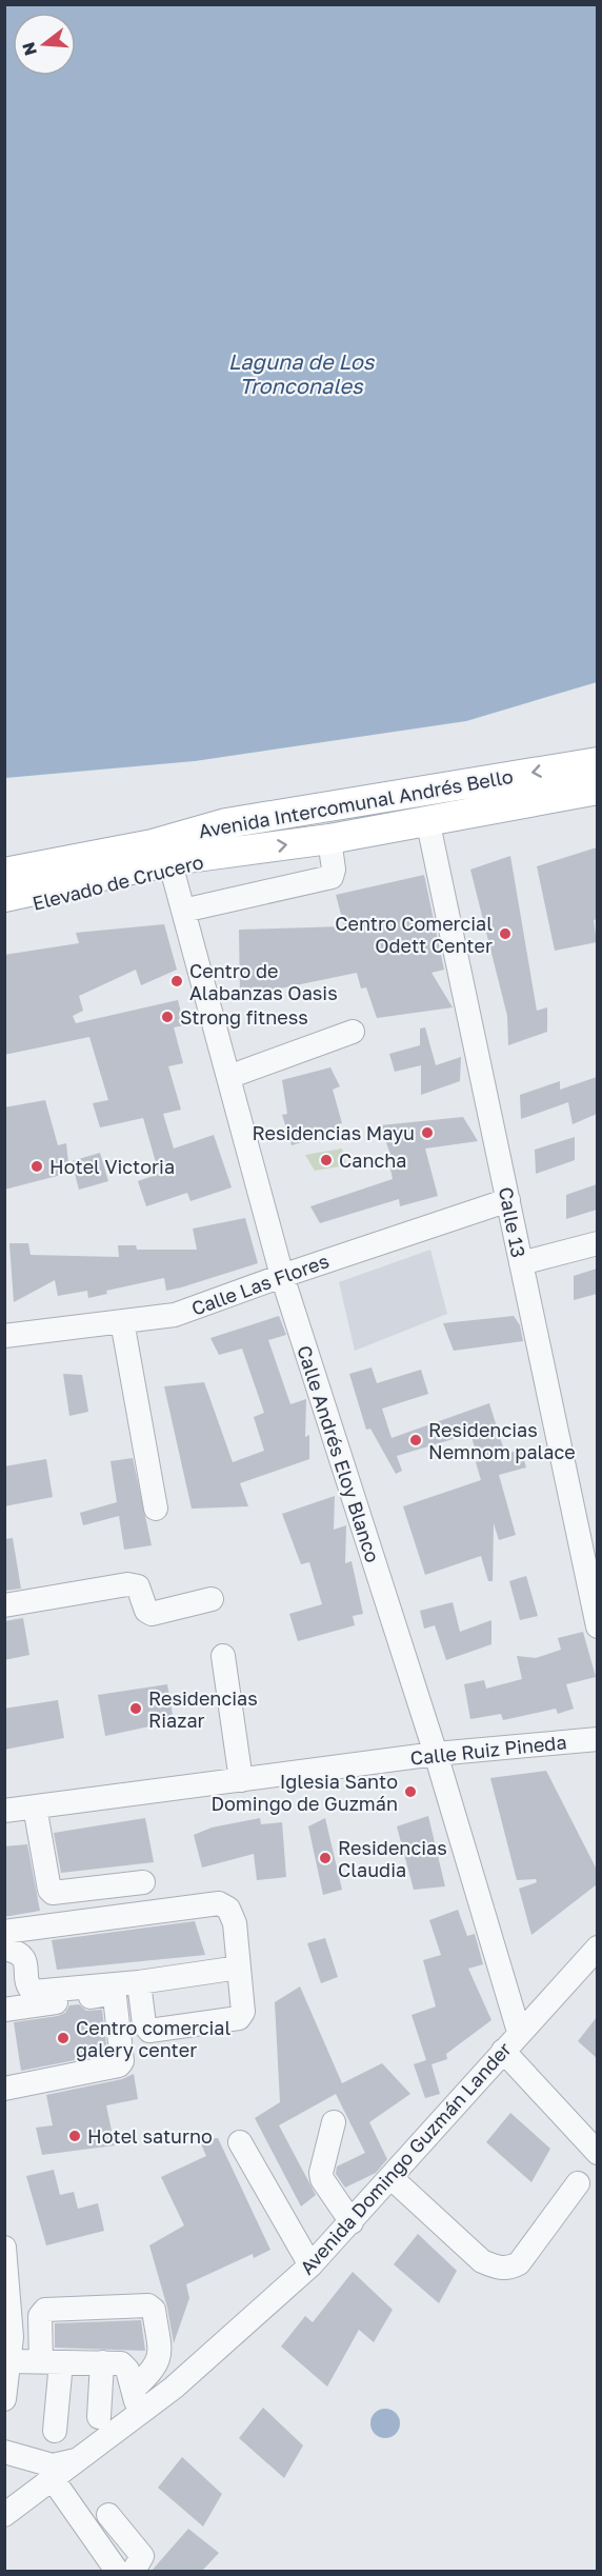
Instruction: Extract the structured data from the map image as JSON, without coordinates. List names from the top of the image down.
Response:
{
  "streets": {
    "main road": ["Avenida Intercomunal Andrés Bello", "Elevado de Crucero"],
    "street": [
      "Calle 13",
      "Calle Las Flores",
      "Calle Andrés Eloy Blanco",
      "Calle Ruiz Pineda",
      "Avenida Domingo Guzmán Lander"
    ]
  },
  "crossings": [
    ["Avenida Intercomunal Andrés Bello", "Elevado de Crucero"],
    ["Avenida Intercomunal Andrés Bello", "Calle 13"],
    ["Avenida Intercomunal Andrés Bello", "Calle Andrés Eloy Blanco"],
    ["Elevado de Crucero", "Calle Andrés Eloy Blanco"],
    ["Calle 13", "Calle Las Flores"],
    ["Calle Las Flores", "Calle Andrés Eloy Blanco"],
    ["Calle Andrés Eloy Blanco", "Calle Ruiz Pineda"],
    ["Calle Andrés Eloy Blanco", "Avenida Domingo Guzmán Lander"]
  ],
  "water": ["Laguna de Los Tronconales"],
  "places": [
    "Centro Comercial Odett Center",
    "Centro de Alabanzas Oasis",
    "Strong fitness",
    "Residencias Mayu",
    "Cancha",
    "Hotel Victoria",
    "Residencias Nemnom palace",
    "Residencias Riazar",
    "Iglesia Santo Domingo de Guzmán",
    "Residencias Claudia",
    "Centro comercial galery center",
    "Hotel saturno"
  ],
  "north": "left"
}
